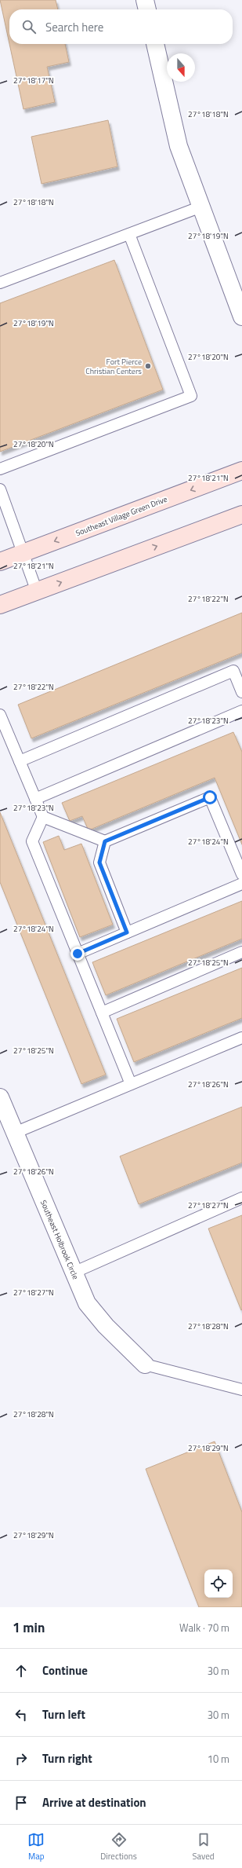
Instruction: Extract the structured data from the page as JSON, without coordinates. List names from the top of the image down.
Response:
{
  "streets": {
    "street": ["Southeast Village Green Drive", "Southeast Holbrook Circle"]
  },
  "places": ["Fort Pierce Christian Centers"],
  "north": "bottom",
  "page": {
    "search": "Search here",
    "heading": ["1 min", "Walk · 70 m"],
    "list": [
      ["Continue", "30 m"],
      ["Turn left", "30 m"],
      ["Turn right", "10 m"],
      "Arrive at destination"
    ],
    "nav": ["Map", "Directions", "Saved"]
  },
  "coordinates": [
    "27°18'17\"N",
    "27°18'18\"N",
    "27°18'19\"N",
    "27°18'20\"N",
    "27°18'21\"N",
    "27°18'22\"N",
    "27°18'23\"N",
    "27°18'24\"N",
    "27°18'25\"N",
    "27°18'26\"N",
    "27°18'27\"N",
    "27°18'28\"N",
    "27°18'29\"N"
  ]
}
